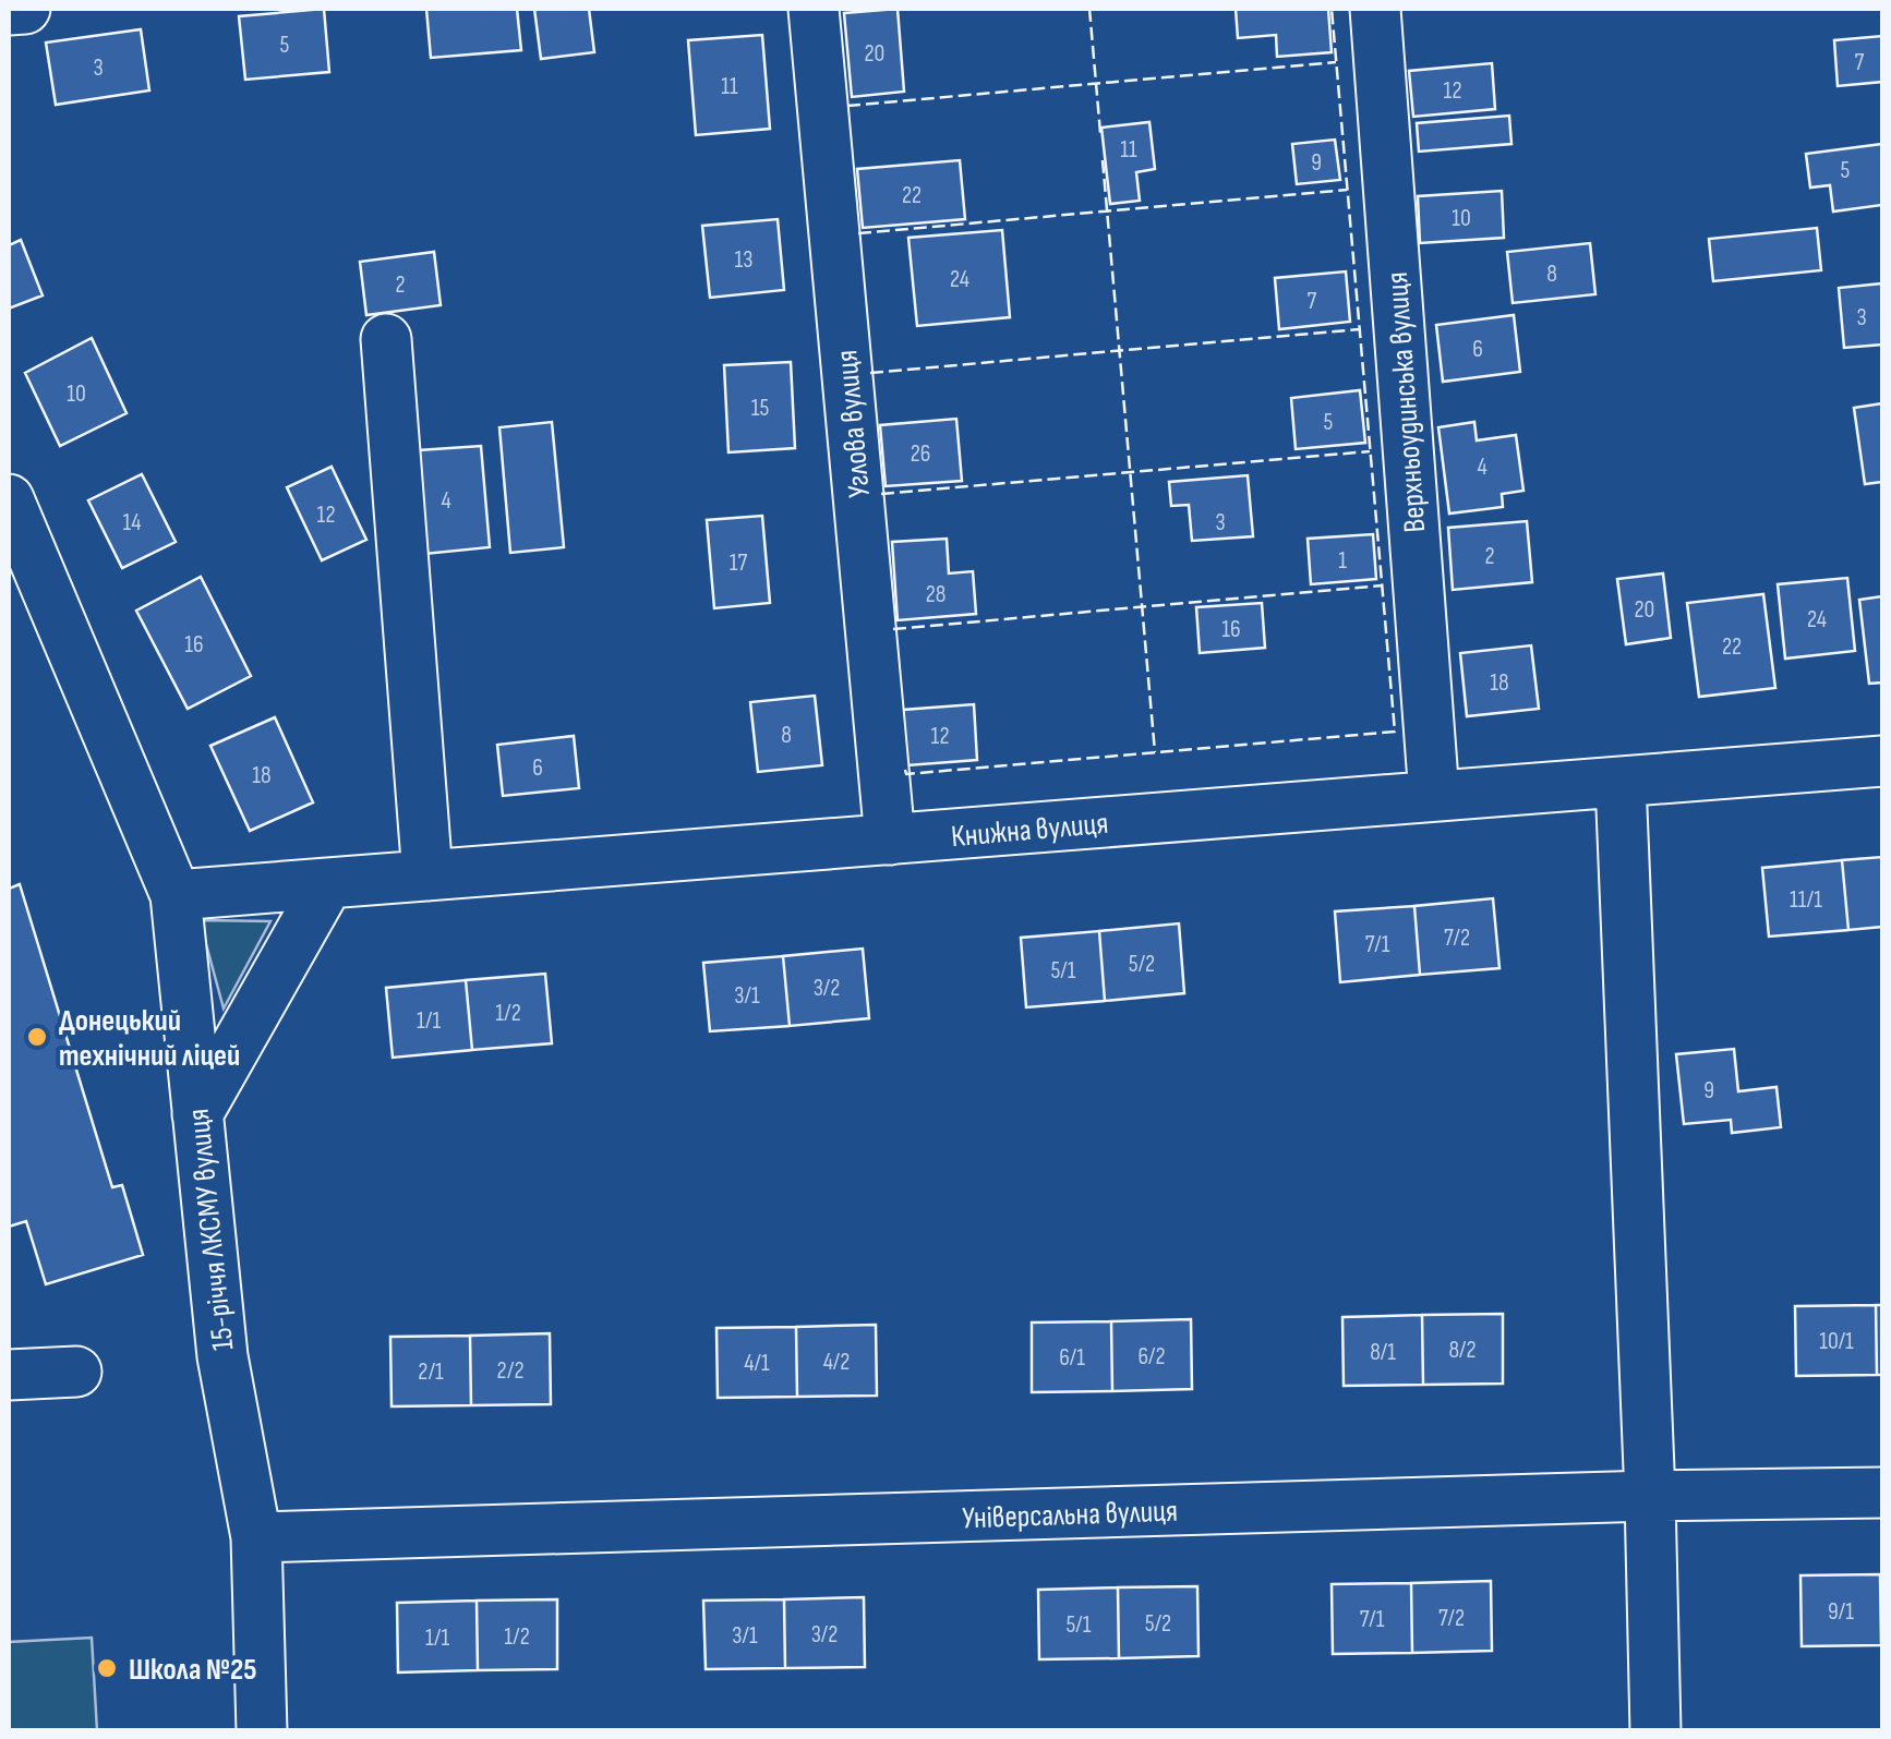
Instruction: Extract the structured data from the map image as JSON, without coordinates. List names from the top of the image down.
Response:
{
  "streets": {
    "street": [
      "Верхньоудинська вулиця",
      "Углова вулиця",
      "Книжна вулиця",
      "15-річчя ЛКСМУ вулиця",
      "Універсальна вулиця"
    ]
  },
  "crossings": [
    ["Верхньоудинська вулиця", "Книжна вулиця"],
    ["Углова вулиця", "Книжна вулиця"],
    ["Книжна вулиця", "15-річчя ЛКСМУ вулиця"],
    ["15-річчя ЛКСМУ вулиця", "Універсальна вулиця"]
  ],
  "places": ["Донецький технічний ліцей", "Школа №25"],
  "house_numbers": [
    "5",
    "20",
    "7",
    "3",
    "11",
    "12",
    "11",
    "9",
    "5",
    "22",
    "10",
    "13",
    "8",
    "24",
    "2",
    "7",
    "3",
    "6",
    "10",
    "15",
    "5",
    "26",
    "4",
    "4",
    "12",
    "14",
    "3",
    "2",
    "1",
    "17",
    "28",
    "20",
    "24",
    "16",
    "16",
    "22",
    "18",
    "8",
    "12",
    "6",
    "18",
    "11/1",
    "7/2",
    "7/1",
    "5/2",
    "5/1",
    "3/2",
    "3/1",
    "1/2",
    "1/1",
    "9",
    "10/1",
    "8/2",
    "8/1",
    "6/2",
    "6/1",
    "4/2",
    "4/1",
    "2/2",
    "2/1",
    "9/1",
    "7/2",
    "7/1",
    "5/2",
    "5/1",
    "3/2",
    "3/1",
    "1/2",
    "1/1"
  ]
}
